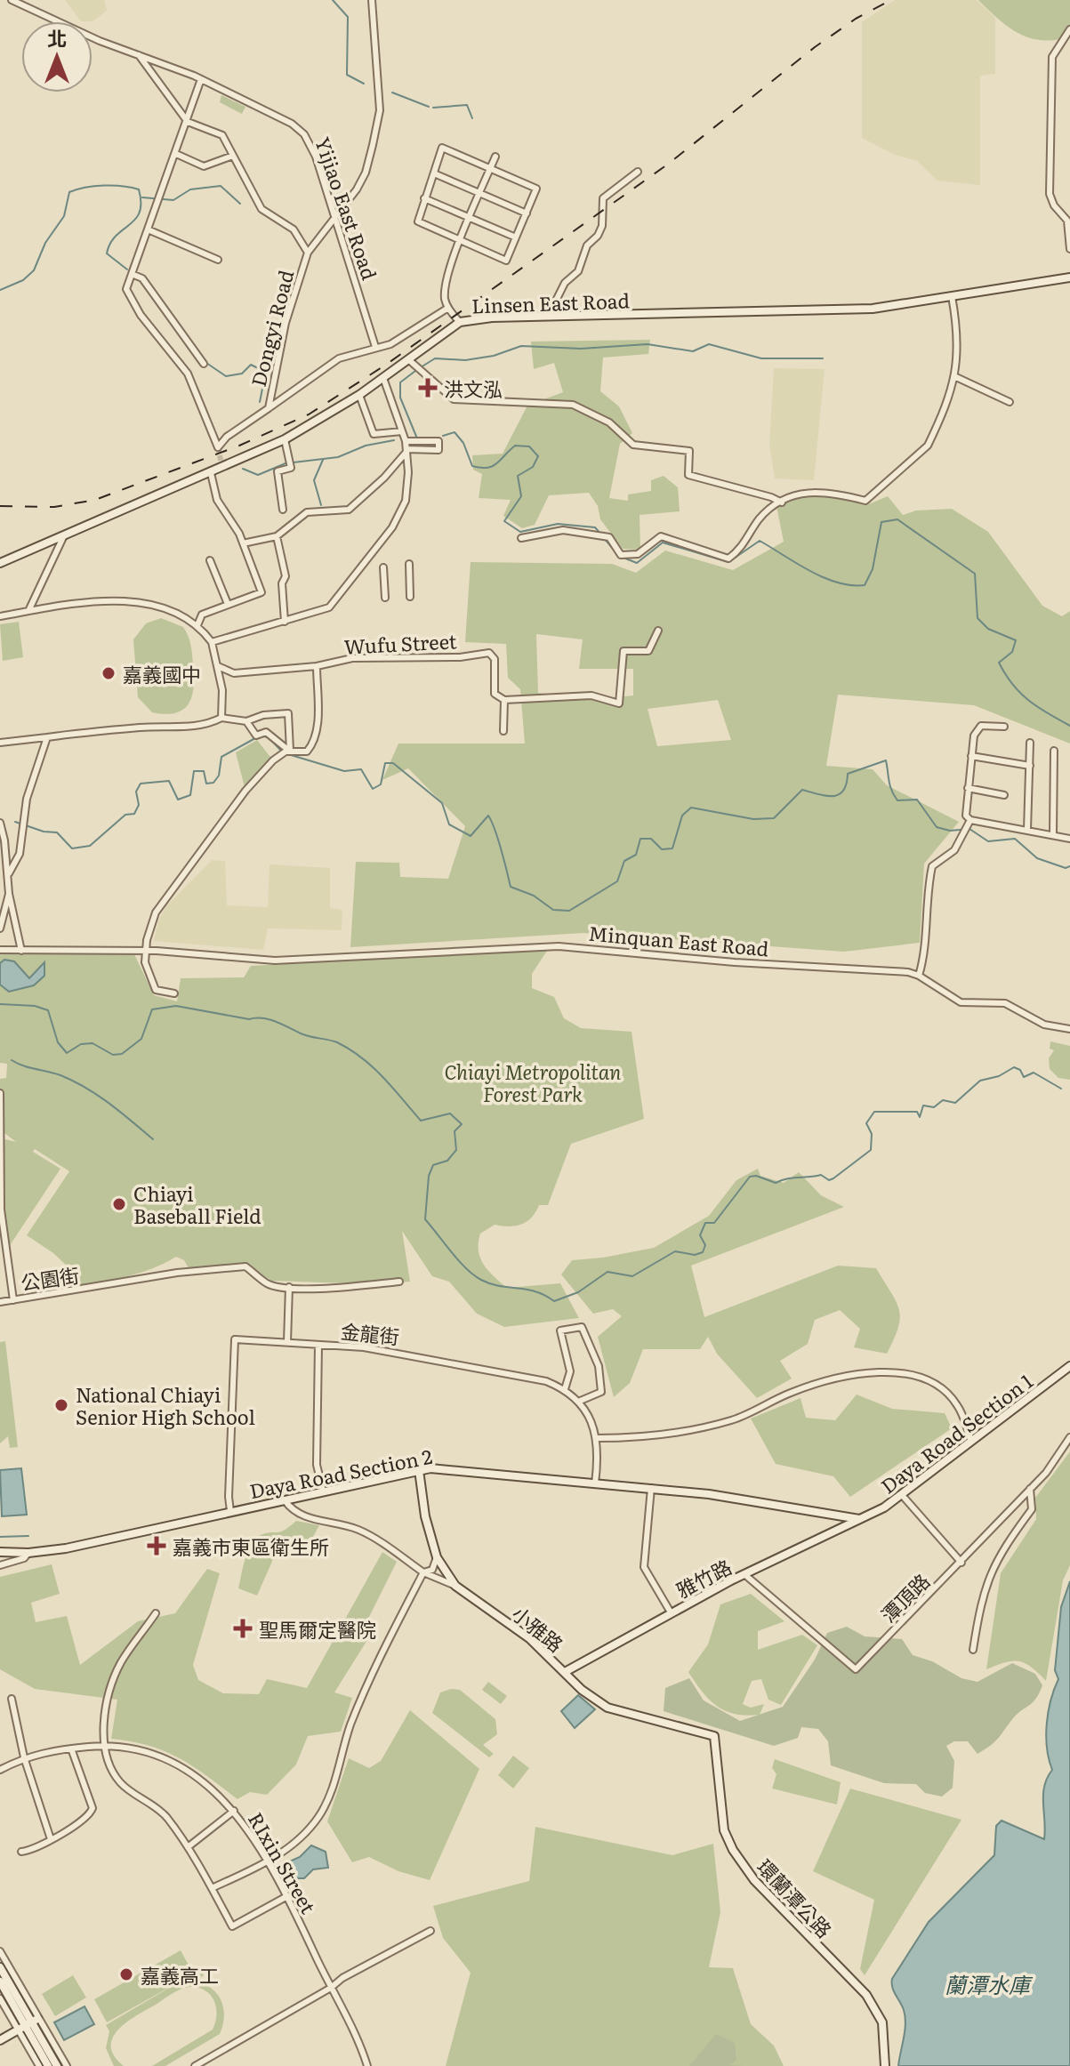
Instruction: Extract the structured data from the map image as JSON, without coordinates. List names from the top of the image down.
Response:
{
  "streets": {
    "main road": [
      "Linsen East Road",
      "Daya Road Section 1",
      "Daya Road Section 2",
      "雅竹路",
      "小雅路",
      "環蘭潭公路"
    ],
    "street": [
      "Yijiao East Road",
      "Dongyi Road",
      "Wufu Street",
      "Minquan East Road",
      "公園街",
      "金龍街",
      "潭頂路",
      "RIxin Street"
    ]
  },
  "crossings": [
    ["Yijiao East Road", "Dongyi Road"],
    ["Wufu Street", "Minquan East Road"],
    ["金龍街", "Daya Road Section 2"],
    ["Daya Road Section 1", "Daya Road Section 2"],
    ["Daya Road Section 1", "雅竹路"],
    ["Daya Road Section 2", "雅竹路"],
    ["Daya Road Section 2", "小雅路"],
    ["雅竹路", "潭頂路"],
    ["雅竹路", "小雅路"],
    ["小雅路", "環蘭潭公路"]
  ],
  "water": ["蘭潭水庫"],
  "parks": ["Chiayi Metropolitan Forest Park"],
  "places": {
    "health": ["洪文泓", "嘉義市東區衛生所", "聖馬爾定醫院"],
    "other": [
      "嘉義國中",
      "Chiayi Baseball Field",
      "National Chiayi Senior High School",
      "嘉義高工"
    ]
  },
  "north": "top"
}
